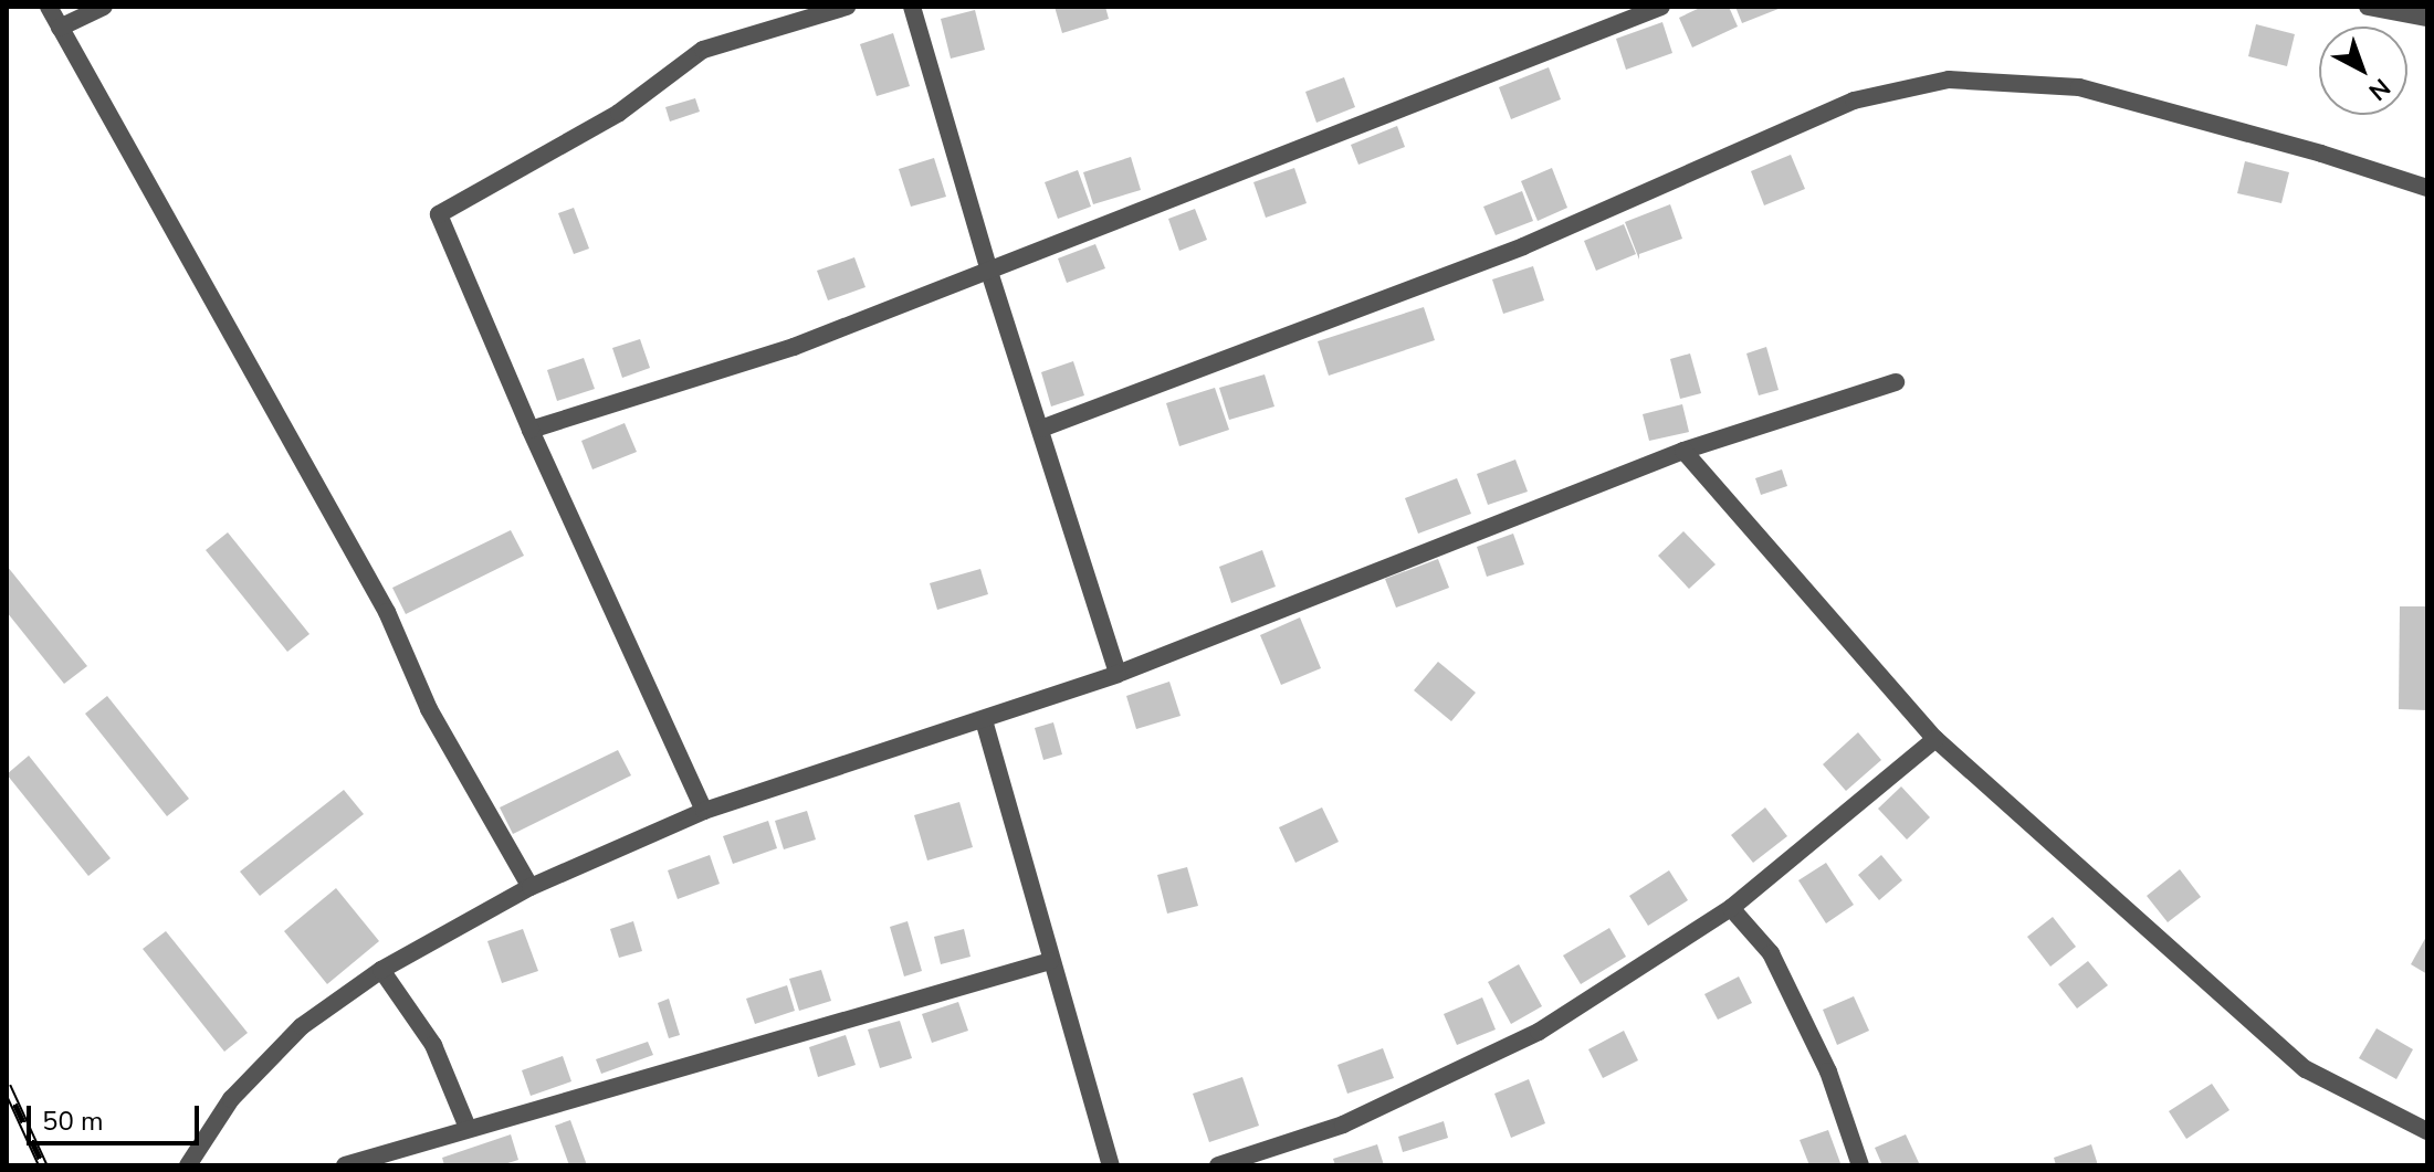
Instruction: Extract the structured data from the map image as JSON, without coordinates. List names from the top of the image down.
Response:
{
  "scale_bar": "50 m",
  "north": "bottom right"
}
